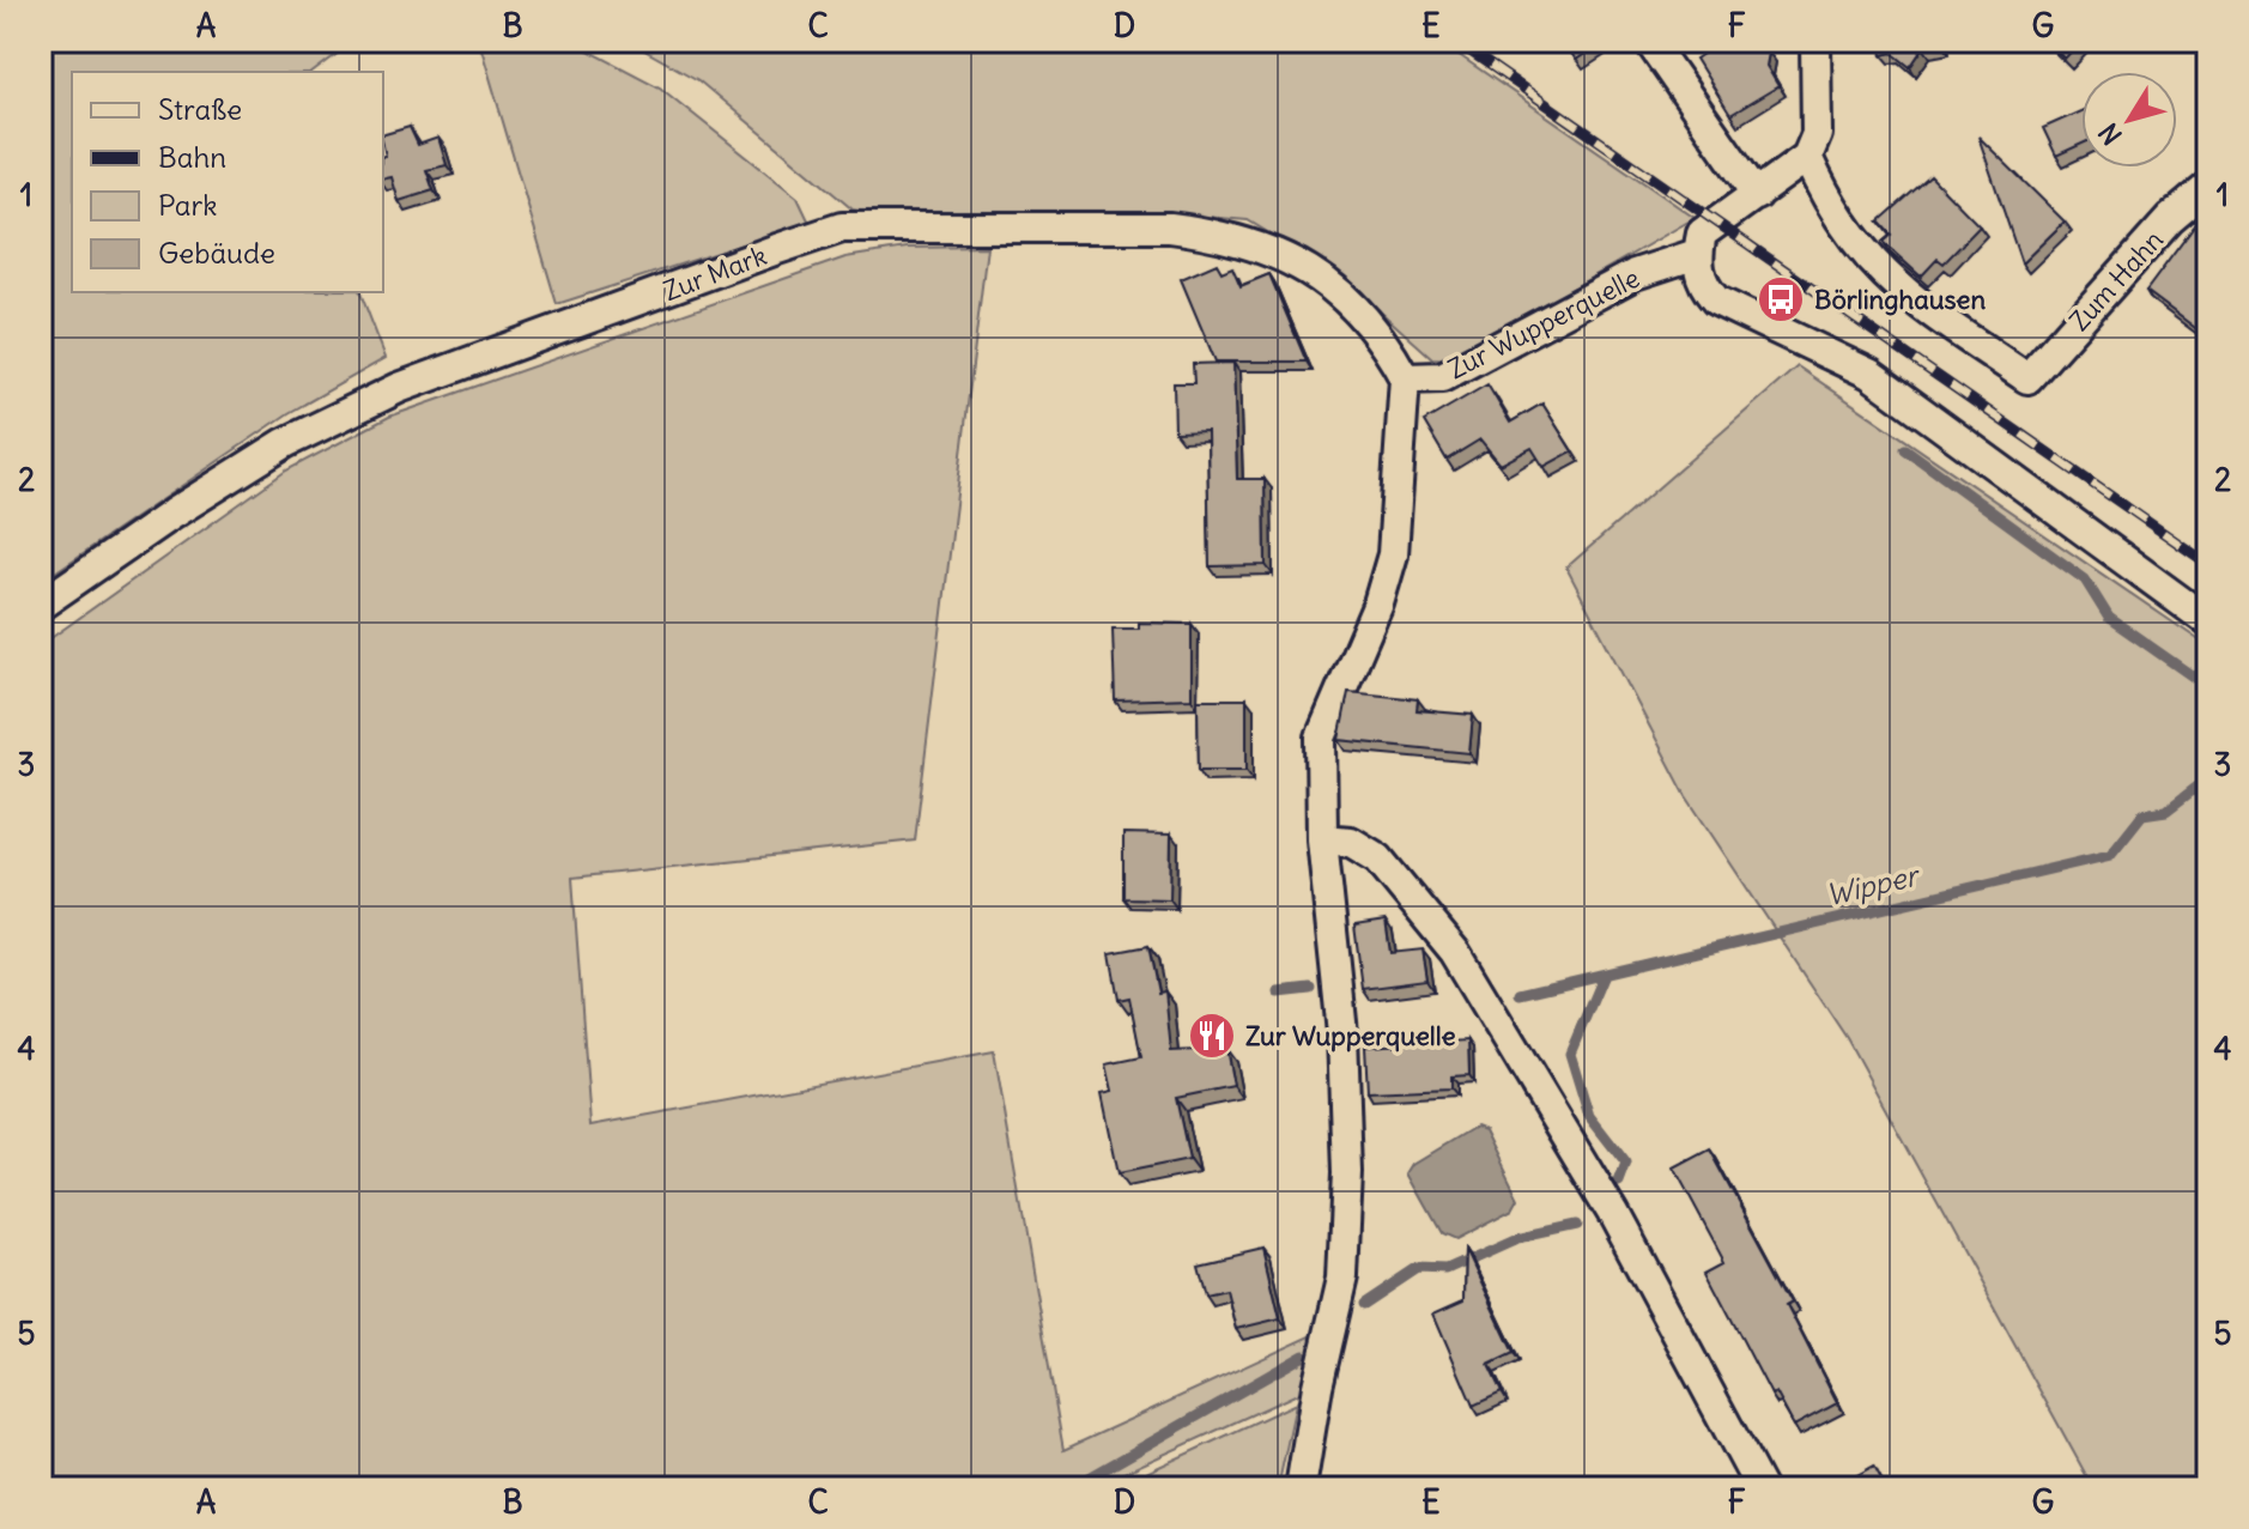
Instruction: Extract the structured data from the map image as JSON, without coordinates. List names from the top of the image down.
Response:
{
  "streets": {
    "street": ["Zur Mark", "Zum Hahn", "Zur Wupperquelle"]
  },
  "crossings": [
    ["Zur Mark", "Zur Wupperquelle"]
  ],
  "water": ["Wipper"],
  "places": {
    "bus stop": ["Börlinghausen"],
    "restaurant": ["Zur Wupperquelle"]
  },
  "legend": [
    "Straße",
    "Bahn",
    "Park",
    "Gebäude"
  ],
  "north": "bottom left",
  "grid": {
    "columns": [
      "A",
      "B",
      "C",
      "D",
      "E",
      "F",
      "G"
    ],
    "rows": [
      "1",
      "2",
      "3",
      "4",
      "5"
    ]
  }
}
